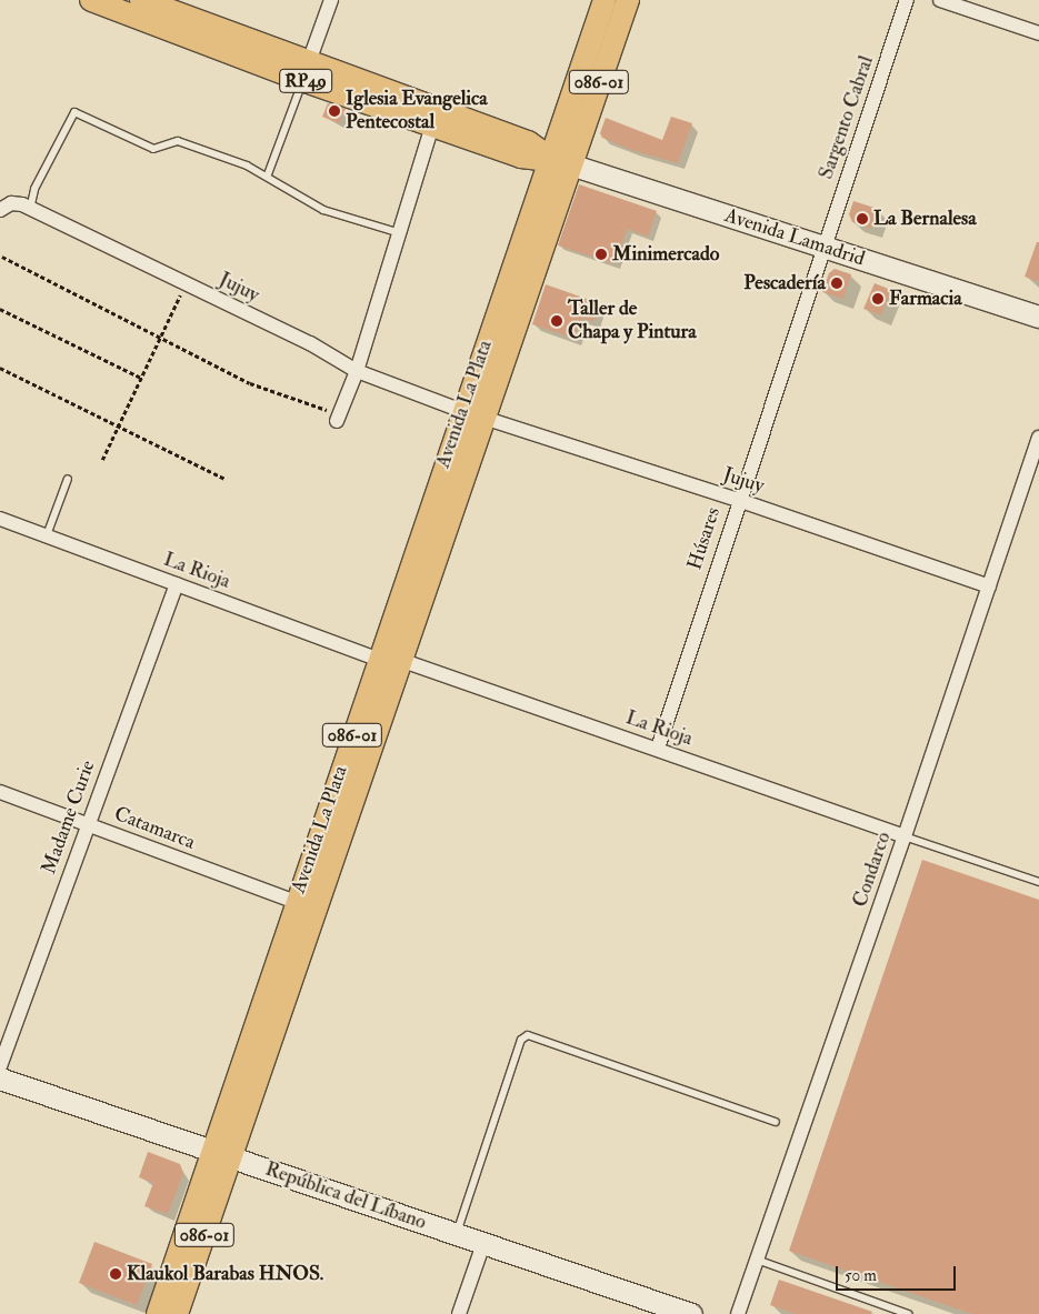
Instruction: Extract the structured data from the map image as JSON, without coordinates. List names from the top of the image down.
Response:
{
  "streets": {
    "main road": [
      "RP49",
      "086-01",
      "Avenida Lamadrid",
      "Avenida La Plata"
    ],
    "street": [
      "Sargento Cabral",
      "Jujuy",
      "Húsares",
      "La Rioja",
      "Madame Curie",
      "Catamarca",
      "Condarco",
      "República del Líbano"
    ]
  },
  "crossings": [
    ["086-01", "Avenida Lamadrid"],
    ["086-01", "Avenida La Plata"],
    ["Sargento Cabral", "Avenida Lamadrid"],
    ["Sargento Cabral", "Húsares"],
    ["Avenida Lamadrid", "Avenida La Plata"],
    ["Avenida Lamadrid", "Húsares"],
    ["Jujuy", "Avenida La Plata"],
    ["Jujuy", "Húsares"],
    ["Jujuy", "Condarco"],
    ["Avenida La Plata", "La Rioja"],
    ["Avenida La Plata", "Catamarca"],
    ["Avenida La Plata", "República del Líbano"],
    ["Húsares", "La Rioja"],
    ["La Rioja", "Madame Curie"],
    ["La Rioja", "Condarco"],
    ["Madame Curie", "Catamarca"]
  ],
  "places": [
    "Iglesia Evangelica Pentecostal",
    "La Bernalesa",
    "Minimercado",
    "Pescadería",
    "Farmacia",
    "Taller de Chapa y Pintura",
    "Klaukol Barabas HNOS."
  ],
  "scale_bar": "50 m"
}
